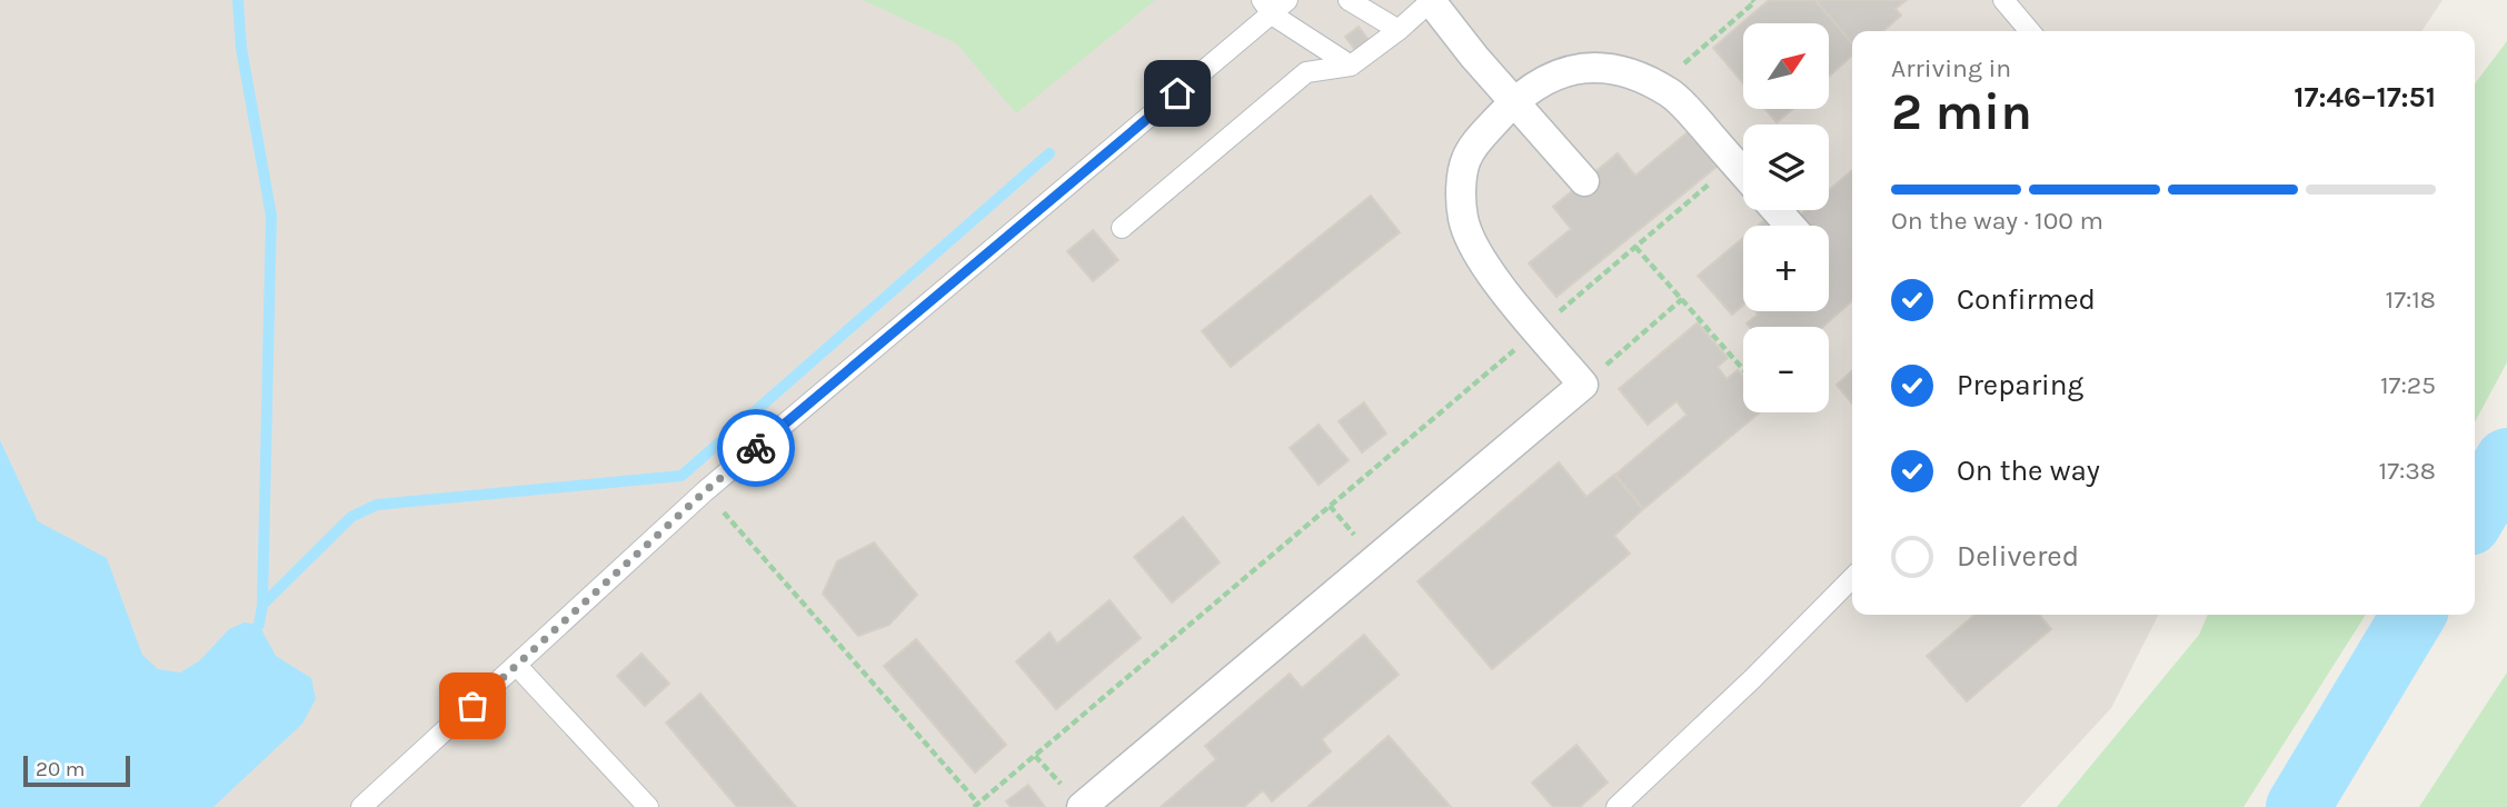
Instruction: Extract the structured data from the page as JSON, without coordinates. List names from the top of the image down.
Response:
{
  "scale_bar": "20 m",
  "north": "top right",
  "page": {
    "map_buttons": ["+", "−"],
    "heading": ["2 min", "Arriving in", "17:46–17:51"],
    "bar": "On the way · 100 m",
    "list": [
      ["Confirmed", "17:18"],
      ["Preparing", "17:25"],
      ["On the way", "17:38"],
      "Delivered"
    ],
    "scale": "20 m"
  }
}
